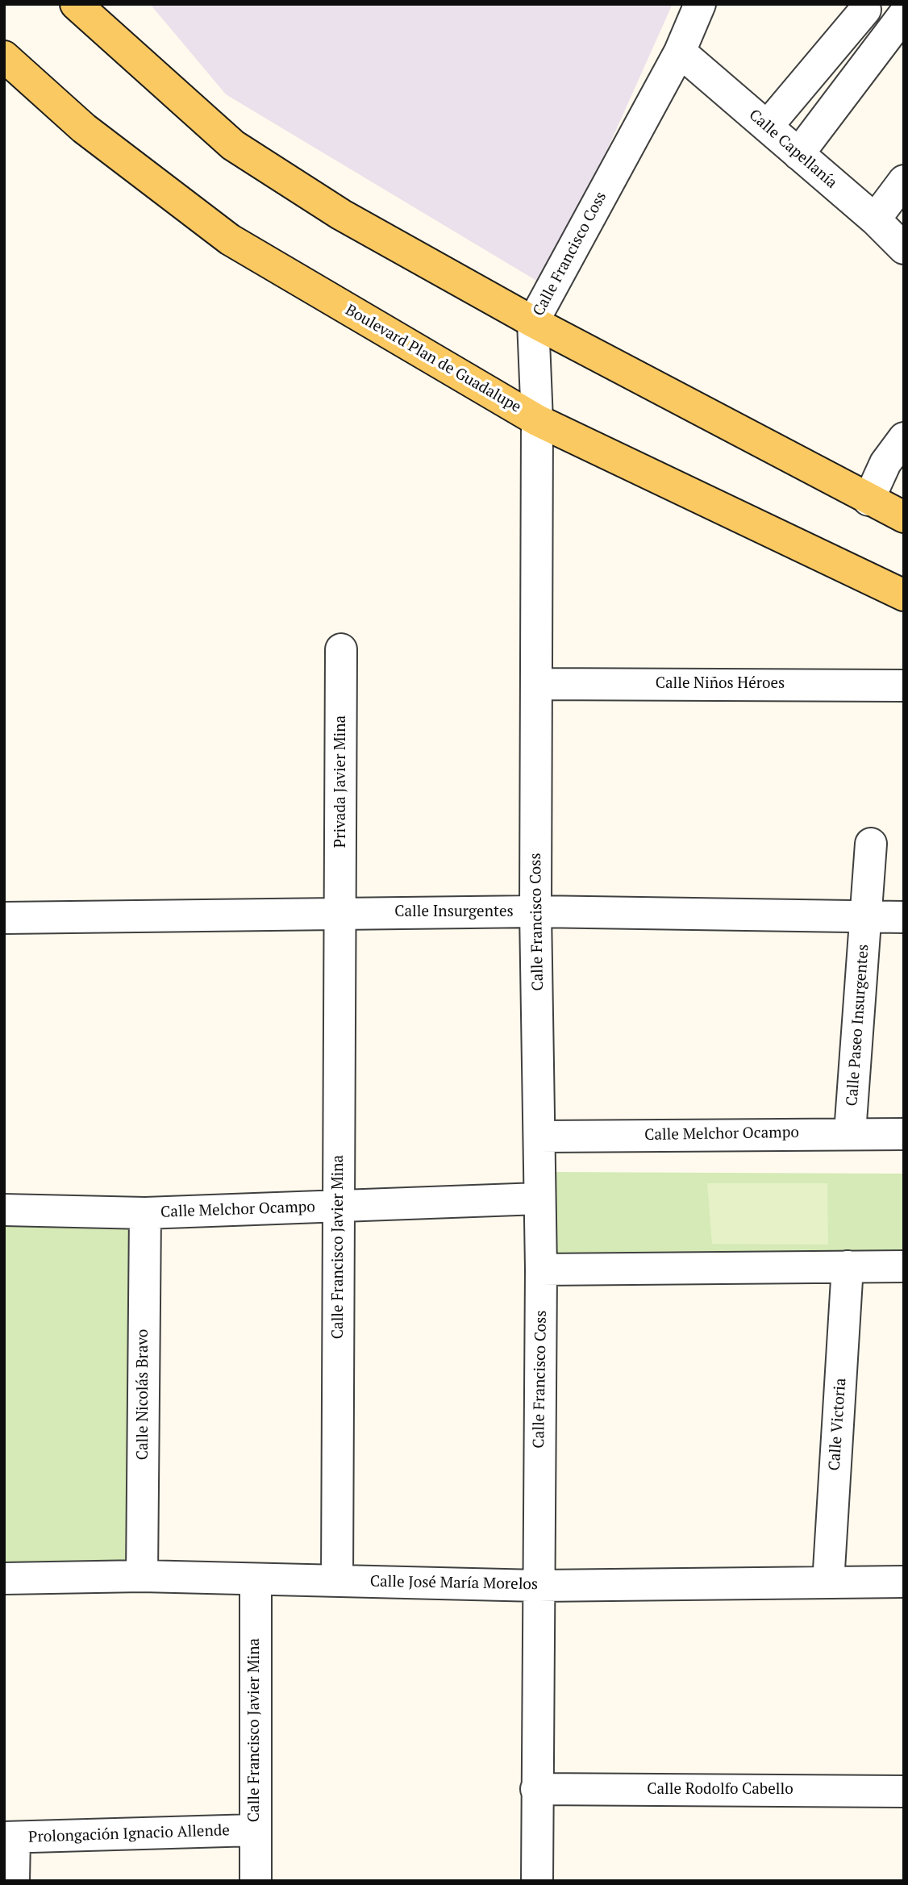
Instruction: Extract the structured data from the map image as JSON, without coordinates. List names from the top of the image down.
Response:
{
  "streets": {
    "main road": ["Boulevard Plan de Guadalupe"],
    "street": [
      "Calle Capellanía",
      "Calle Francisco Coss",
      "Calle Niños Héroes",
      "Privada Javier Mina",
      "Calle Insurgentes",
      "Calle Paseo Insurgentes",
      "Calle Melchor Ocampo",
      "Calle Francisco Javier Mina",
      "Calle Nicolás Bravo",
      "Calle Victoria",
      "Calle José María Morelos",
      "Calle Rodolfo Cabello",
      "Prolongación Ignacio Allende"
    ]
  },
  "crossings": [
    ["Calle Capellanía", "Calle Francisco Coss"],
    ["Calle Francisco Coss", "Boulevard Plan de Guadalupe"],
    ["Calle Francisco Coss", "Calle Niños Héroes"],
    ["Calle Francisco Coss", "Calle Insurgentes"],
    ["Calle Francisco Coss", "Calle Melchor Ocampo"],
    ["Calle Francisco Coss", "Calle José María Morelos"],
    ["Calle Francisco Coss", "Calle Rodolfo Cabello"],
    ["Privada Javier Mina", "Calle Insurgentes"],
    ["Privada Javier Mina", "Calle Francisco Javier Mina"],
    ["Calle Insurgentes", "Calle Paseo Insurgentes"],
    ["Calle Insurgentes", "Calle Francisco Javier Mina"],
    ["Calle Paseo Insurgentes", "Calle Melchor Ocampo"],
    ["Calle Melchor Ocampo", "Calle Francisco Javier Mina"],
    ["Calle Melchor Ocampo", "Calle Nicolás Bravo"],
    ["Calle Francisco Javier Mina", "Calle José María Morelos"],
    ["Calle Francisco Javier Mina", "Prolongación Ignacio Allende"],
    ["Calle Nicolás Bravo", "Calle José María Morelos"],
    ["Calle Victoria", "Calle José María Morelos"]
  ]
}
